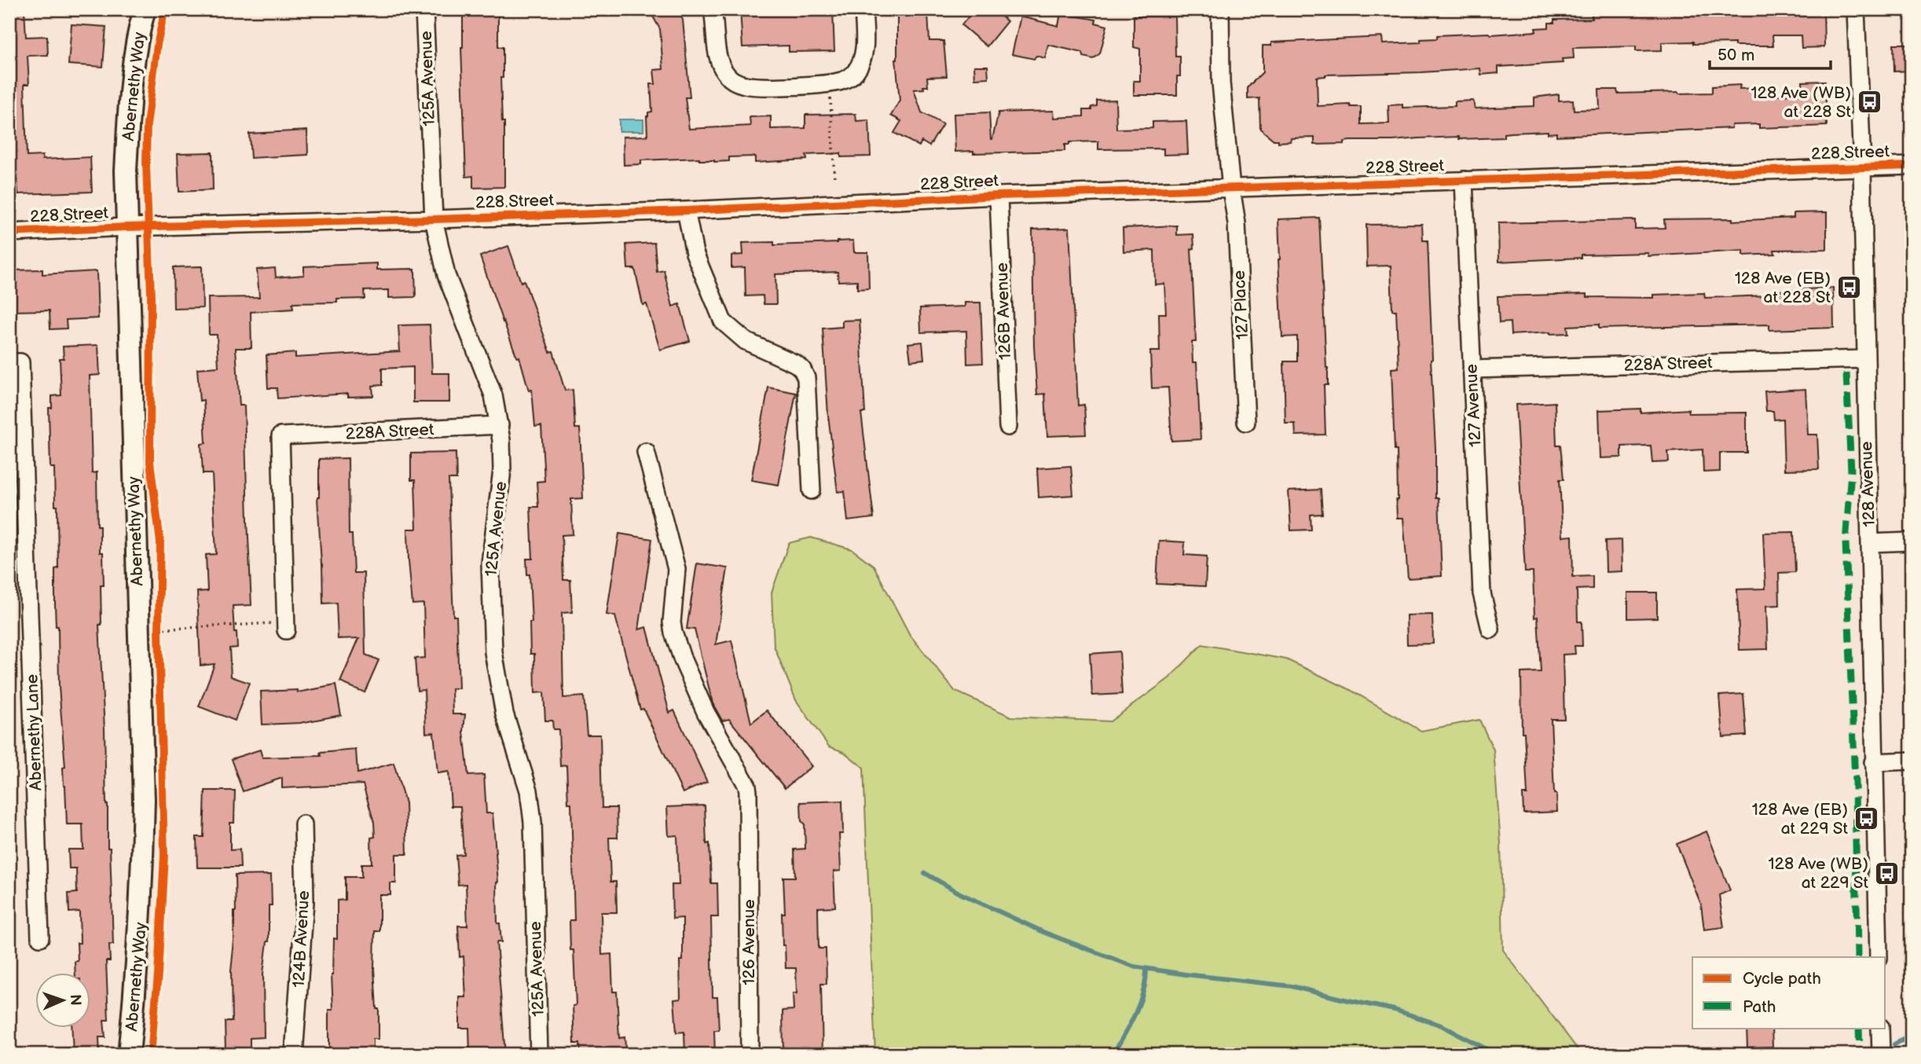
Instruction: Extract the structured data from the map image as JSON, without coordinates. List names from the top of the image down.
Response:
{
  "streets": {
    "main road": ["Abernethy Way"],
    "street": [
      "125A Avenue",
      "228 Street",
      "127 Place",
      "126B Avenue",
      "228A Street",
      "127 Avenue",
      "128 Avenue",
      "Abernethy Lane",
      "124B Avenue",
      "126 Avenue"
    ]
  },
  "crossings": [
    ["125A Avenue", "228 Street"],
    ["125A Avenue", "228A Street"],
    ["Abernethy Way", "228 Street"],
    ["228 Street", "127 Place"],
    ["228 Street", "126B Avenue"],
    ["228 Street", "127 Avenue"],
    ["228 Street", "128 Avenue"],
    ["228A Street", "127 Avenue"],
    ["228A Street", "128 Avenue"]
  ],
  "places": {
    "bus stop": [
      "128 Ave (WB) at 228 St",
      "128 Ave (EB) at 228 St",
      "128 Ave (EB) at 229 St",
      "128 Ave (WB) at 229 St"
    ]
  },
  "legend": ["Cycle path", "Path"],
  "scale_bar": "50 m",
  "north": "right"
}
